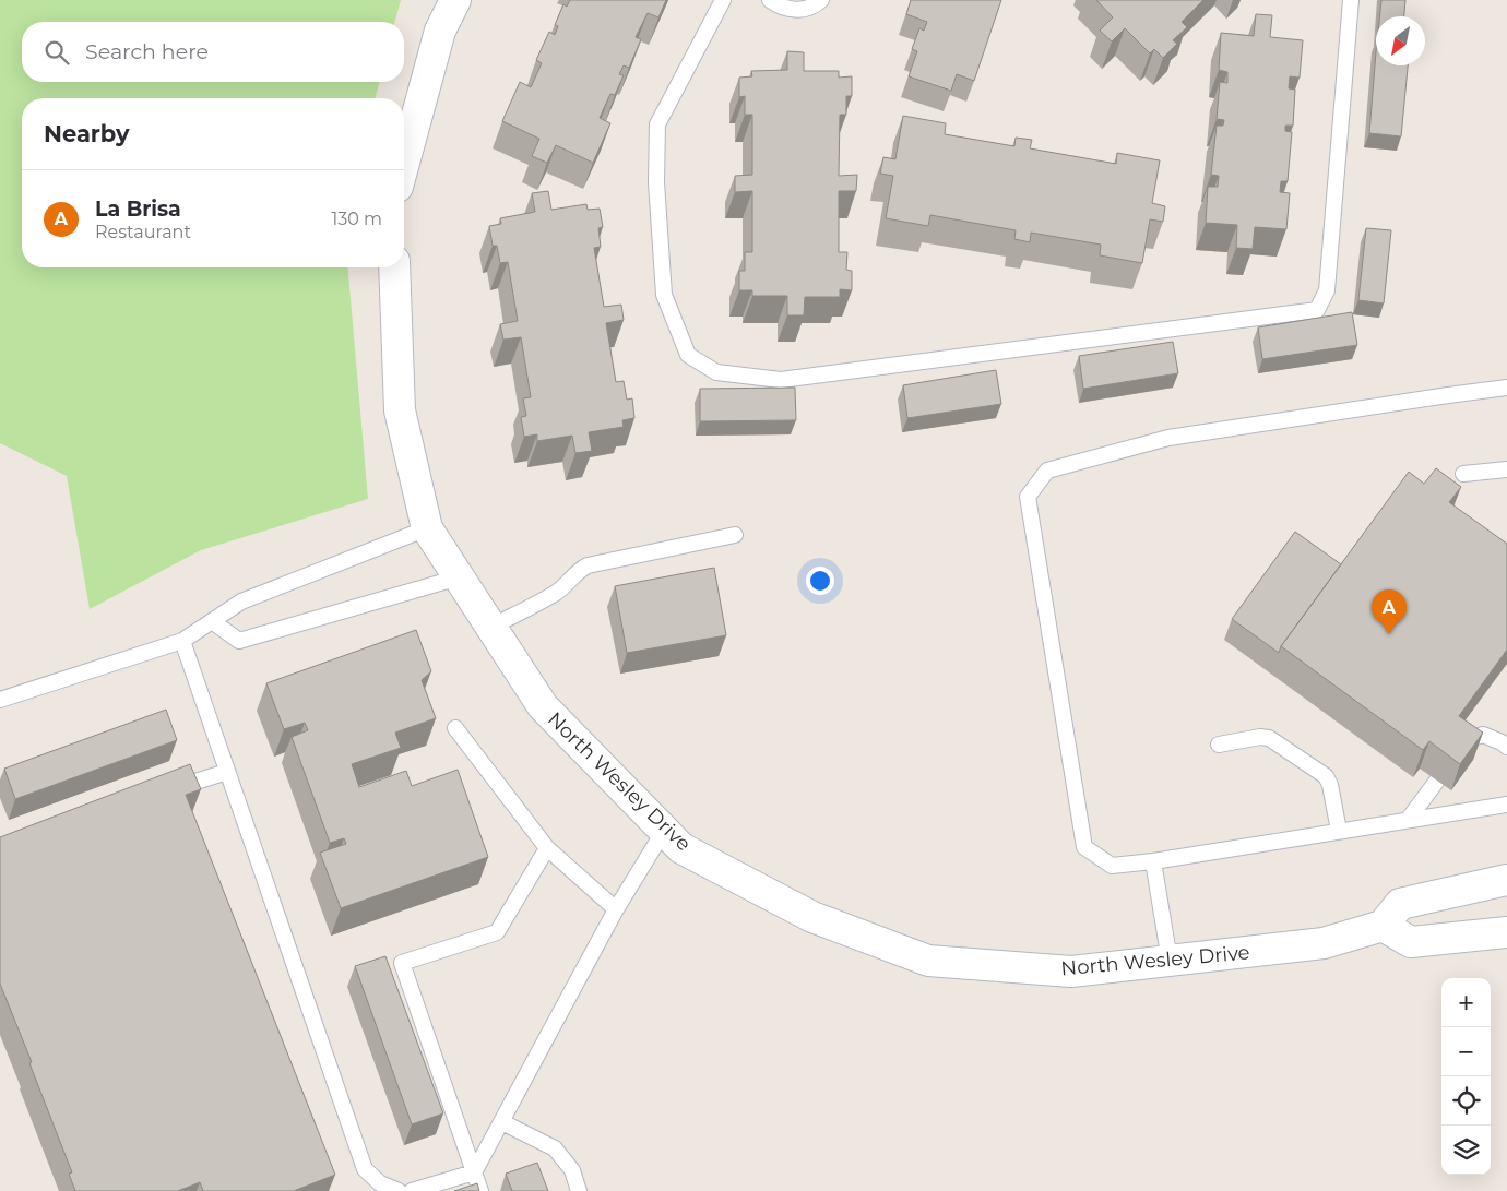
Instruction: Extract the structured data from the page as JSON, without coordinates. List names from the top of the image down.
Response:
{
  "streets": {
    "street": ["North Wesley Drive"]
  },
  "north": "bottom left",
  "page": {
    "search": "Search here",
    "heading": "Nearby",
    "list": [
      {
        "mark": "A",
        "name": "La Brisa",
        "note": "Restaurant",
        "value": "130 m"
      }
    ],
    "pins": "A",
    "map_buttons": ["+", "−"]
  }
}
